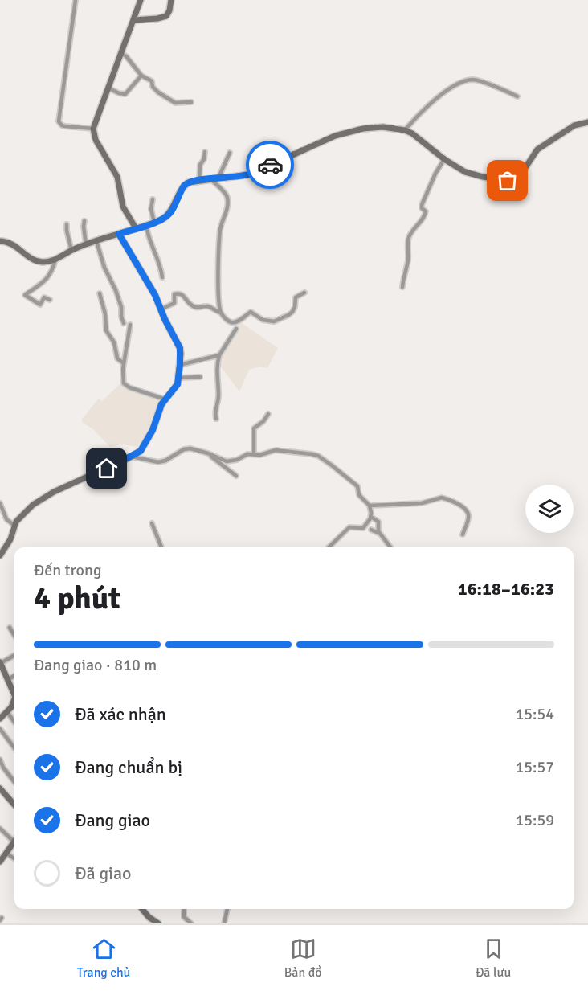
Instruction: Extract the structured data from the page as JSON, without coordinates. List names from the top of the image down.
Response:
{
  "page": {
    "heading": ["4 phút", "Đến trong", "16:18–16:23"],
    "bar": "Đang giao · 810 m",
    "list": [
      ["Đã xác nhận", "15:54"],
      ["Đang chuẩn bị", "15:57"],
      ["Đang giao", "15:59"],
      "Đã giao"
    ],
    "tabs": ["Trang chủ", "Bản đồ", "Đã lưu"]
  }
}
